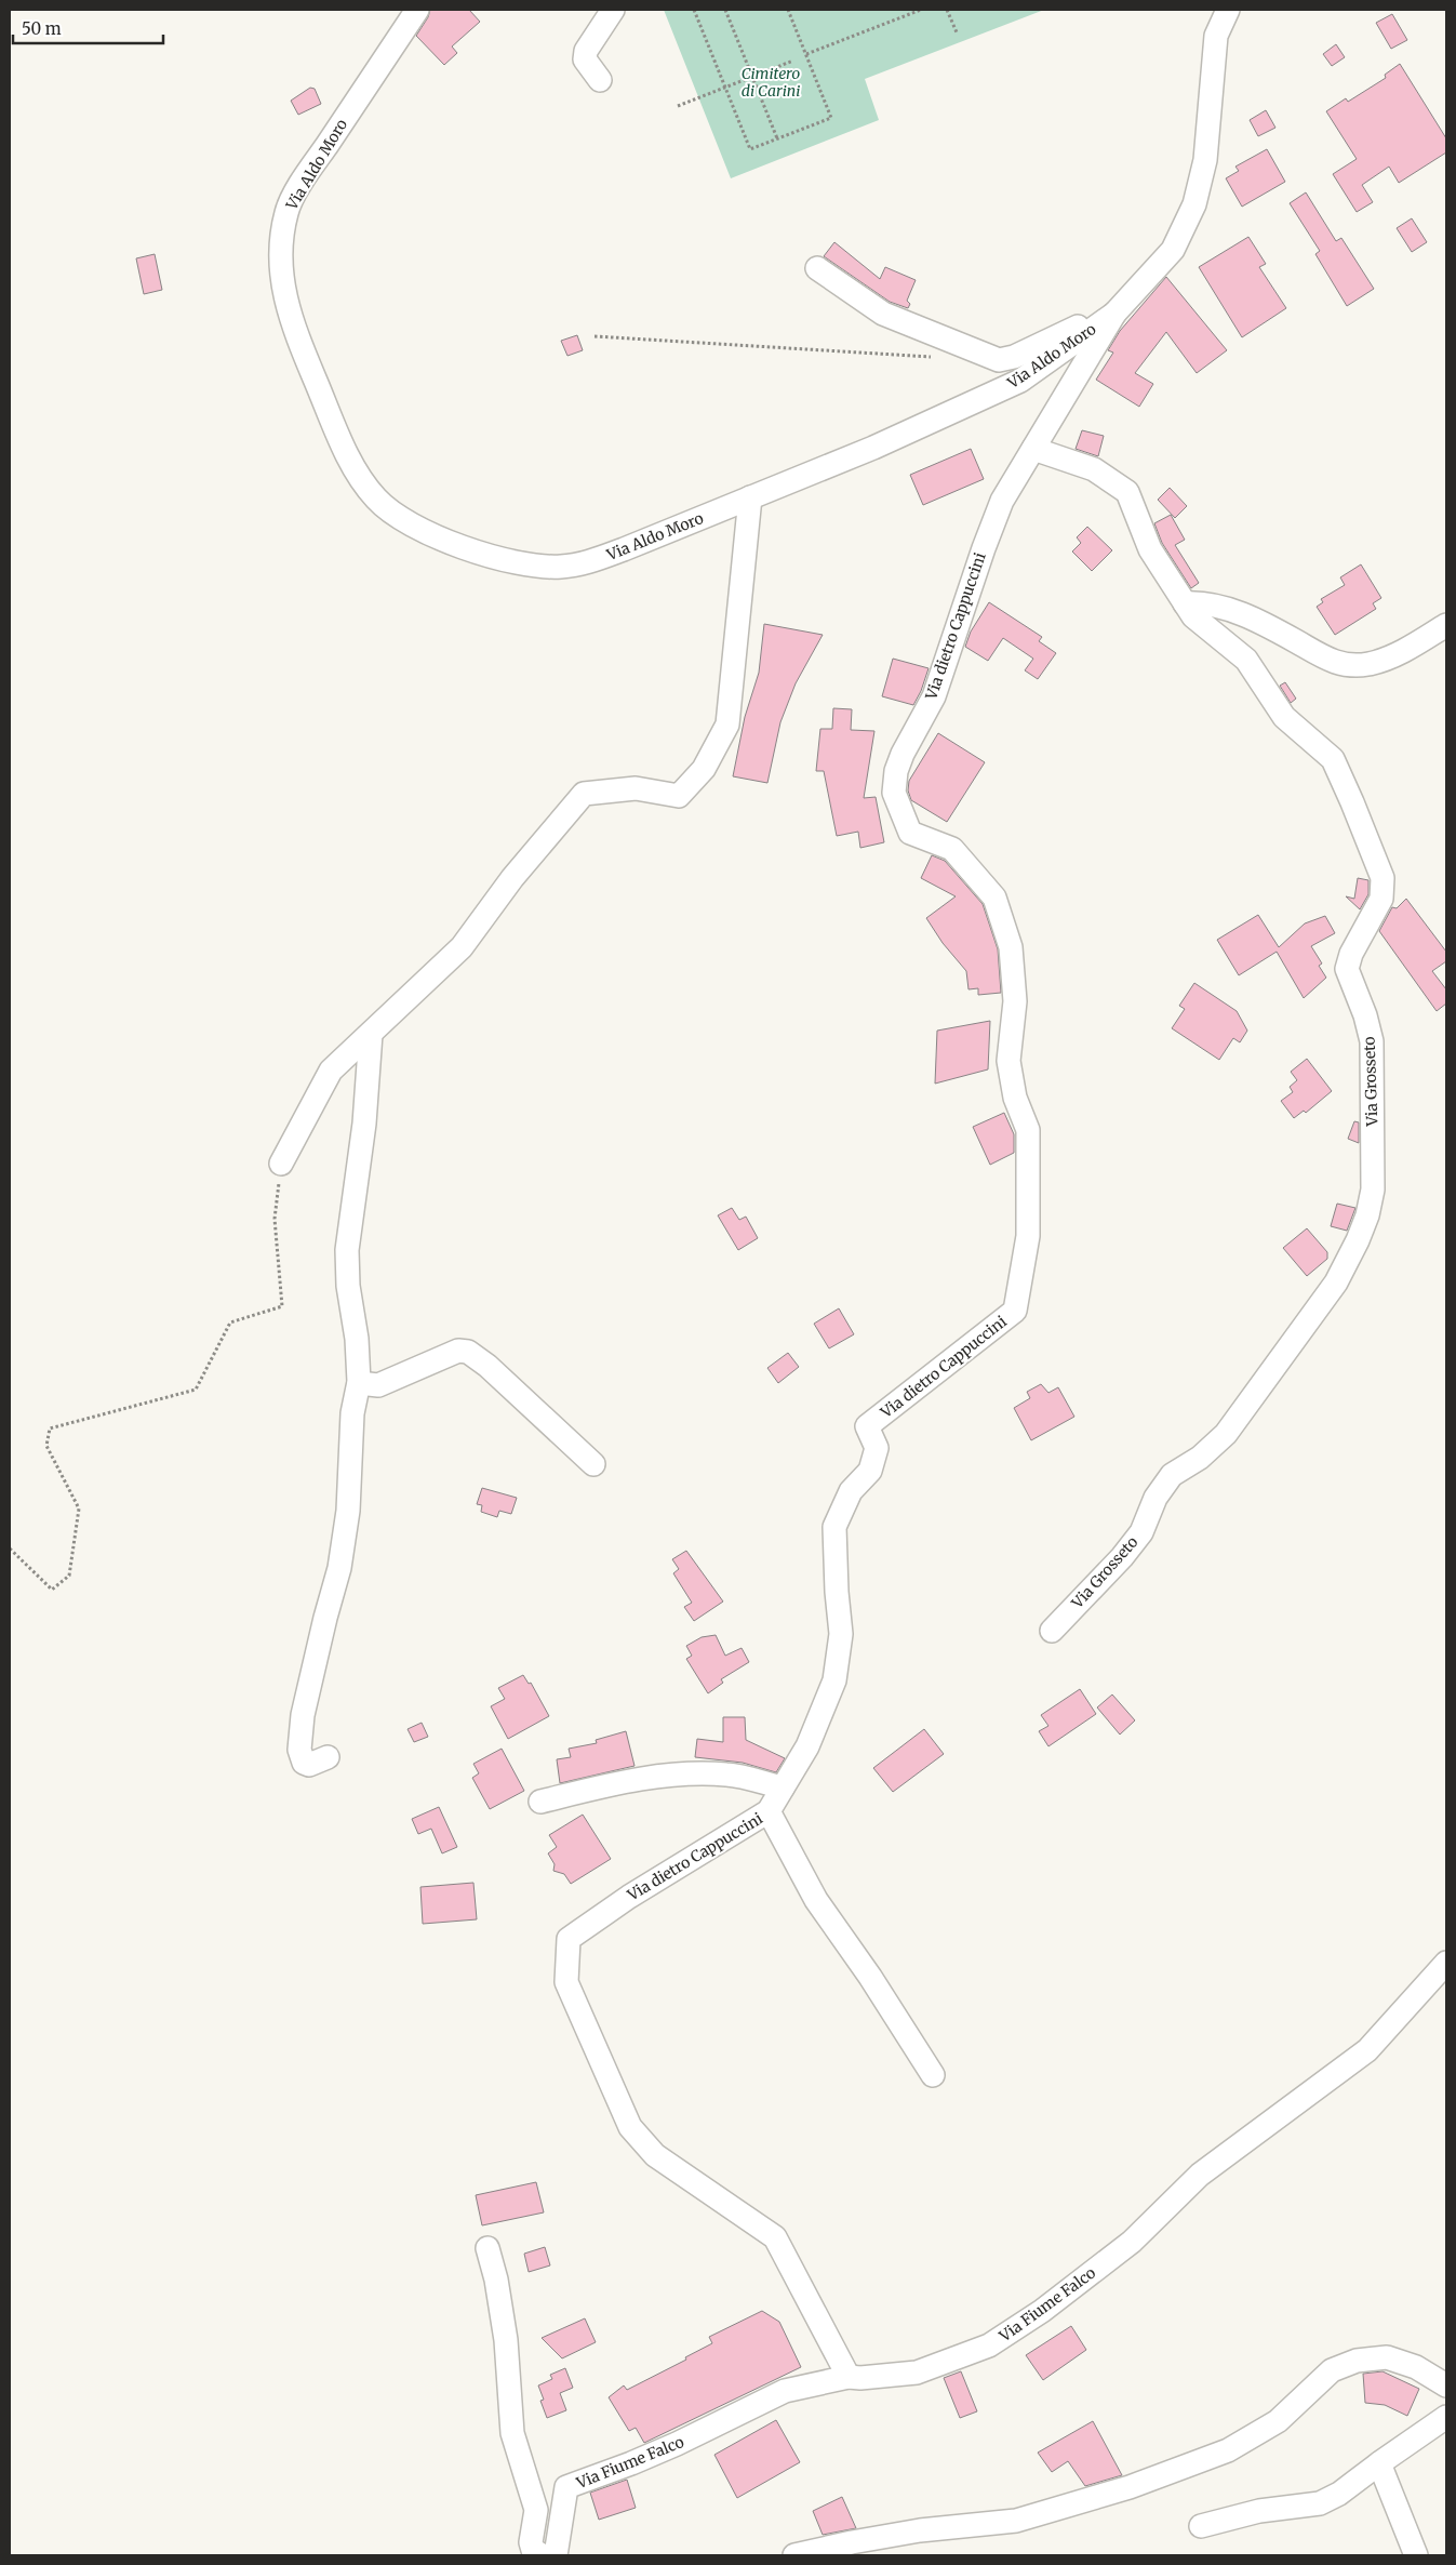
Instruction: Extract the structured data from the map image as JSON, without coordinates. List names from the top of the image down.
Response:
{
  "streets": {
    "street": [
      "Via Aldo Moro",
      "Via dietro Cappuccini",
      "Via Grosseto",
      "Via Fiume Falco"
    ]
  },
  "crossings": [
    ["Via Aldo Moro", "Via dietro Cappuccini"],
    ["Via dietro Cappuccini", "Via Grosseto"],
    ["Via dietro Cappuccini", "Via Fiume Falco"]
  ],
  "parks": ["Cimitero di Carini"],
  "scale_bar": "50 m"
}
